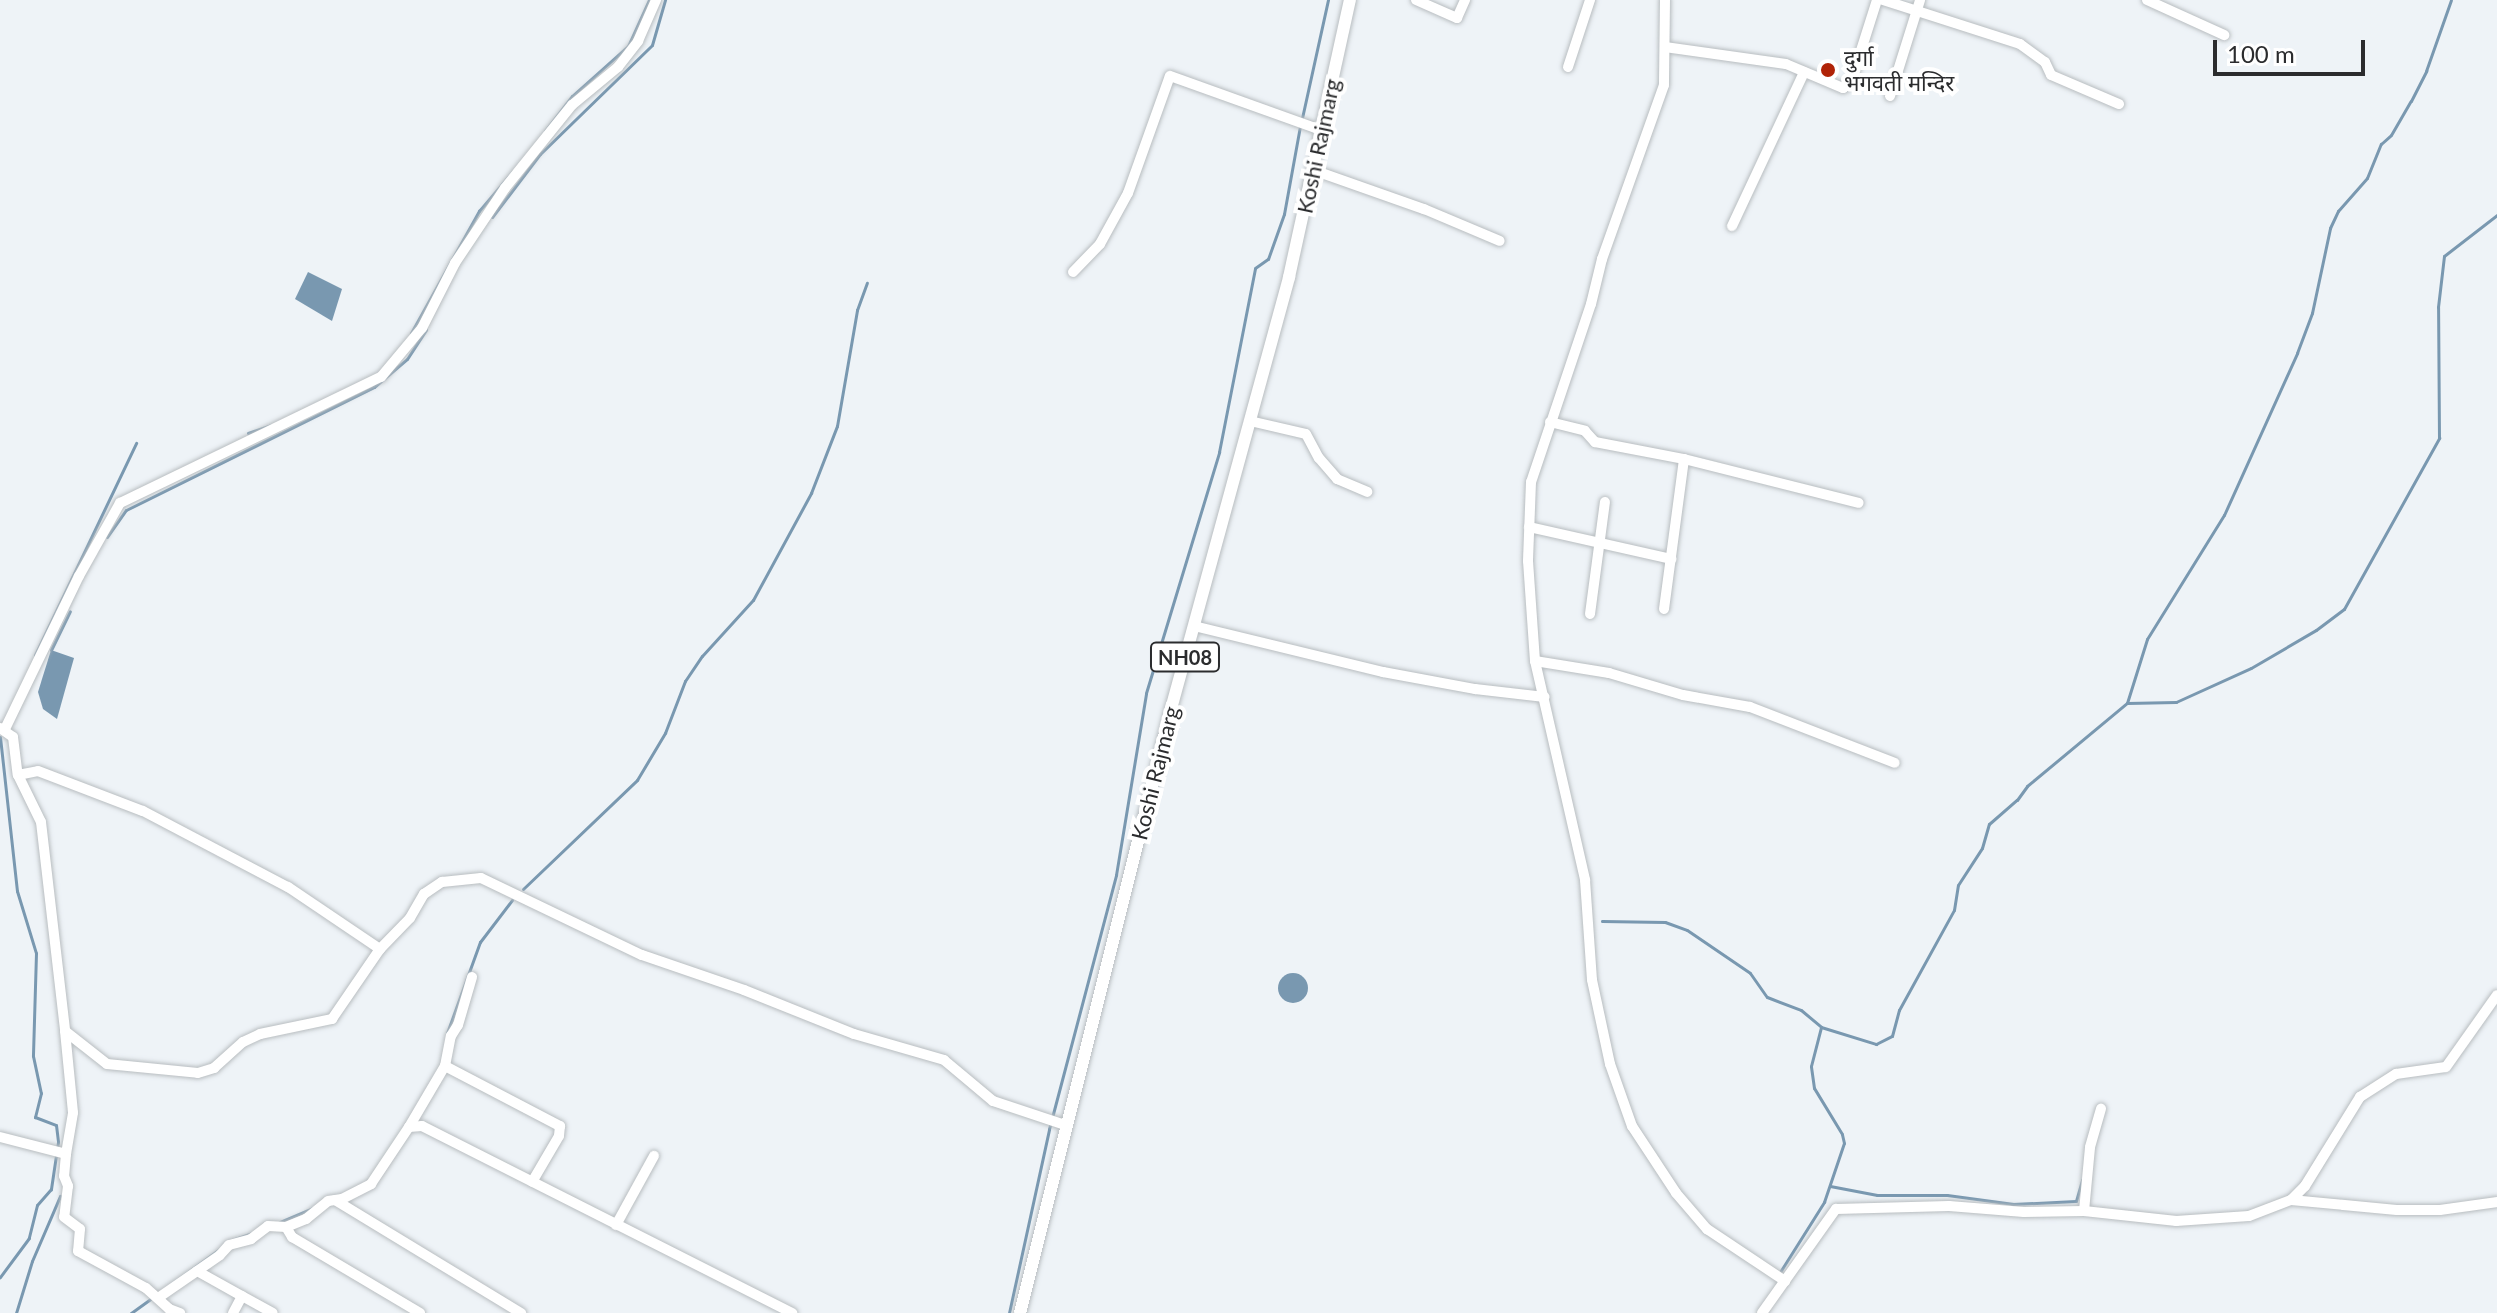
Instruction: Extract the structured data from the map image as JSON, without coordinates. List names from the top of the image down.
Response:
{
  "streets": {
    "main road": ["Koshi Rajmarg", "NH08"]
  },
  "places": ["दुर्गा भगवती मन्दिर"],
  "scale_bar": "100 m"
}
